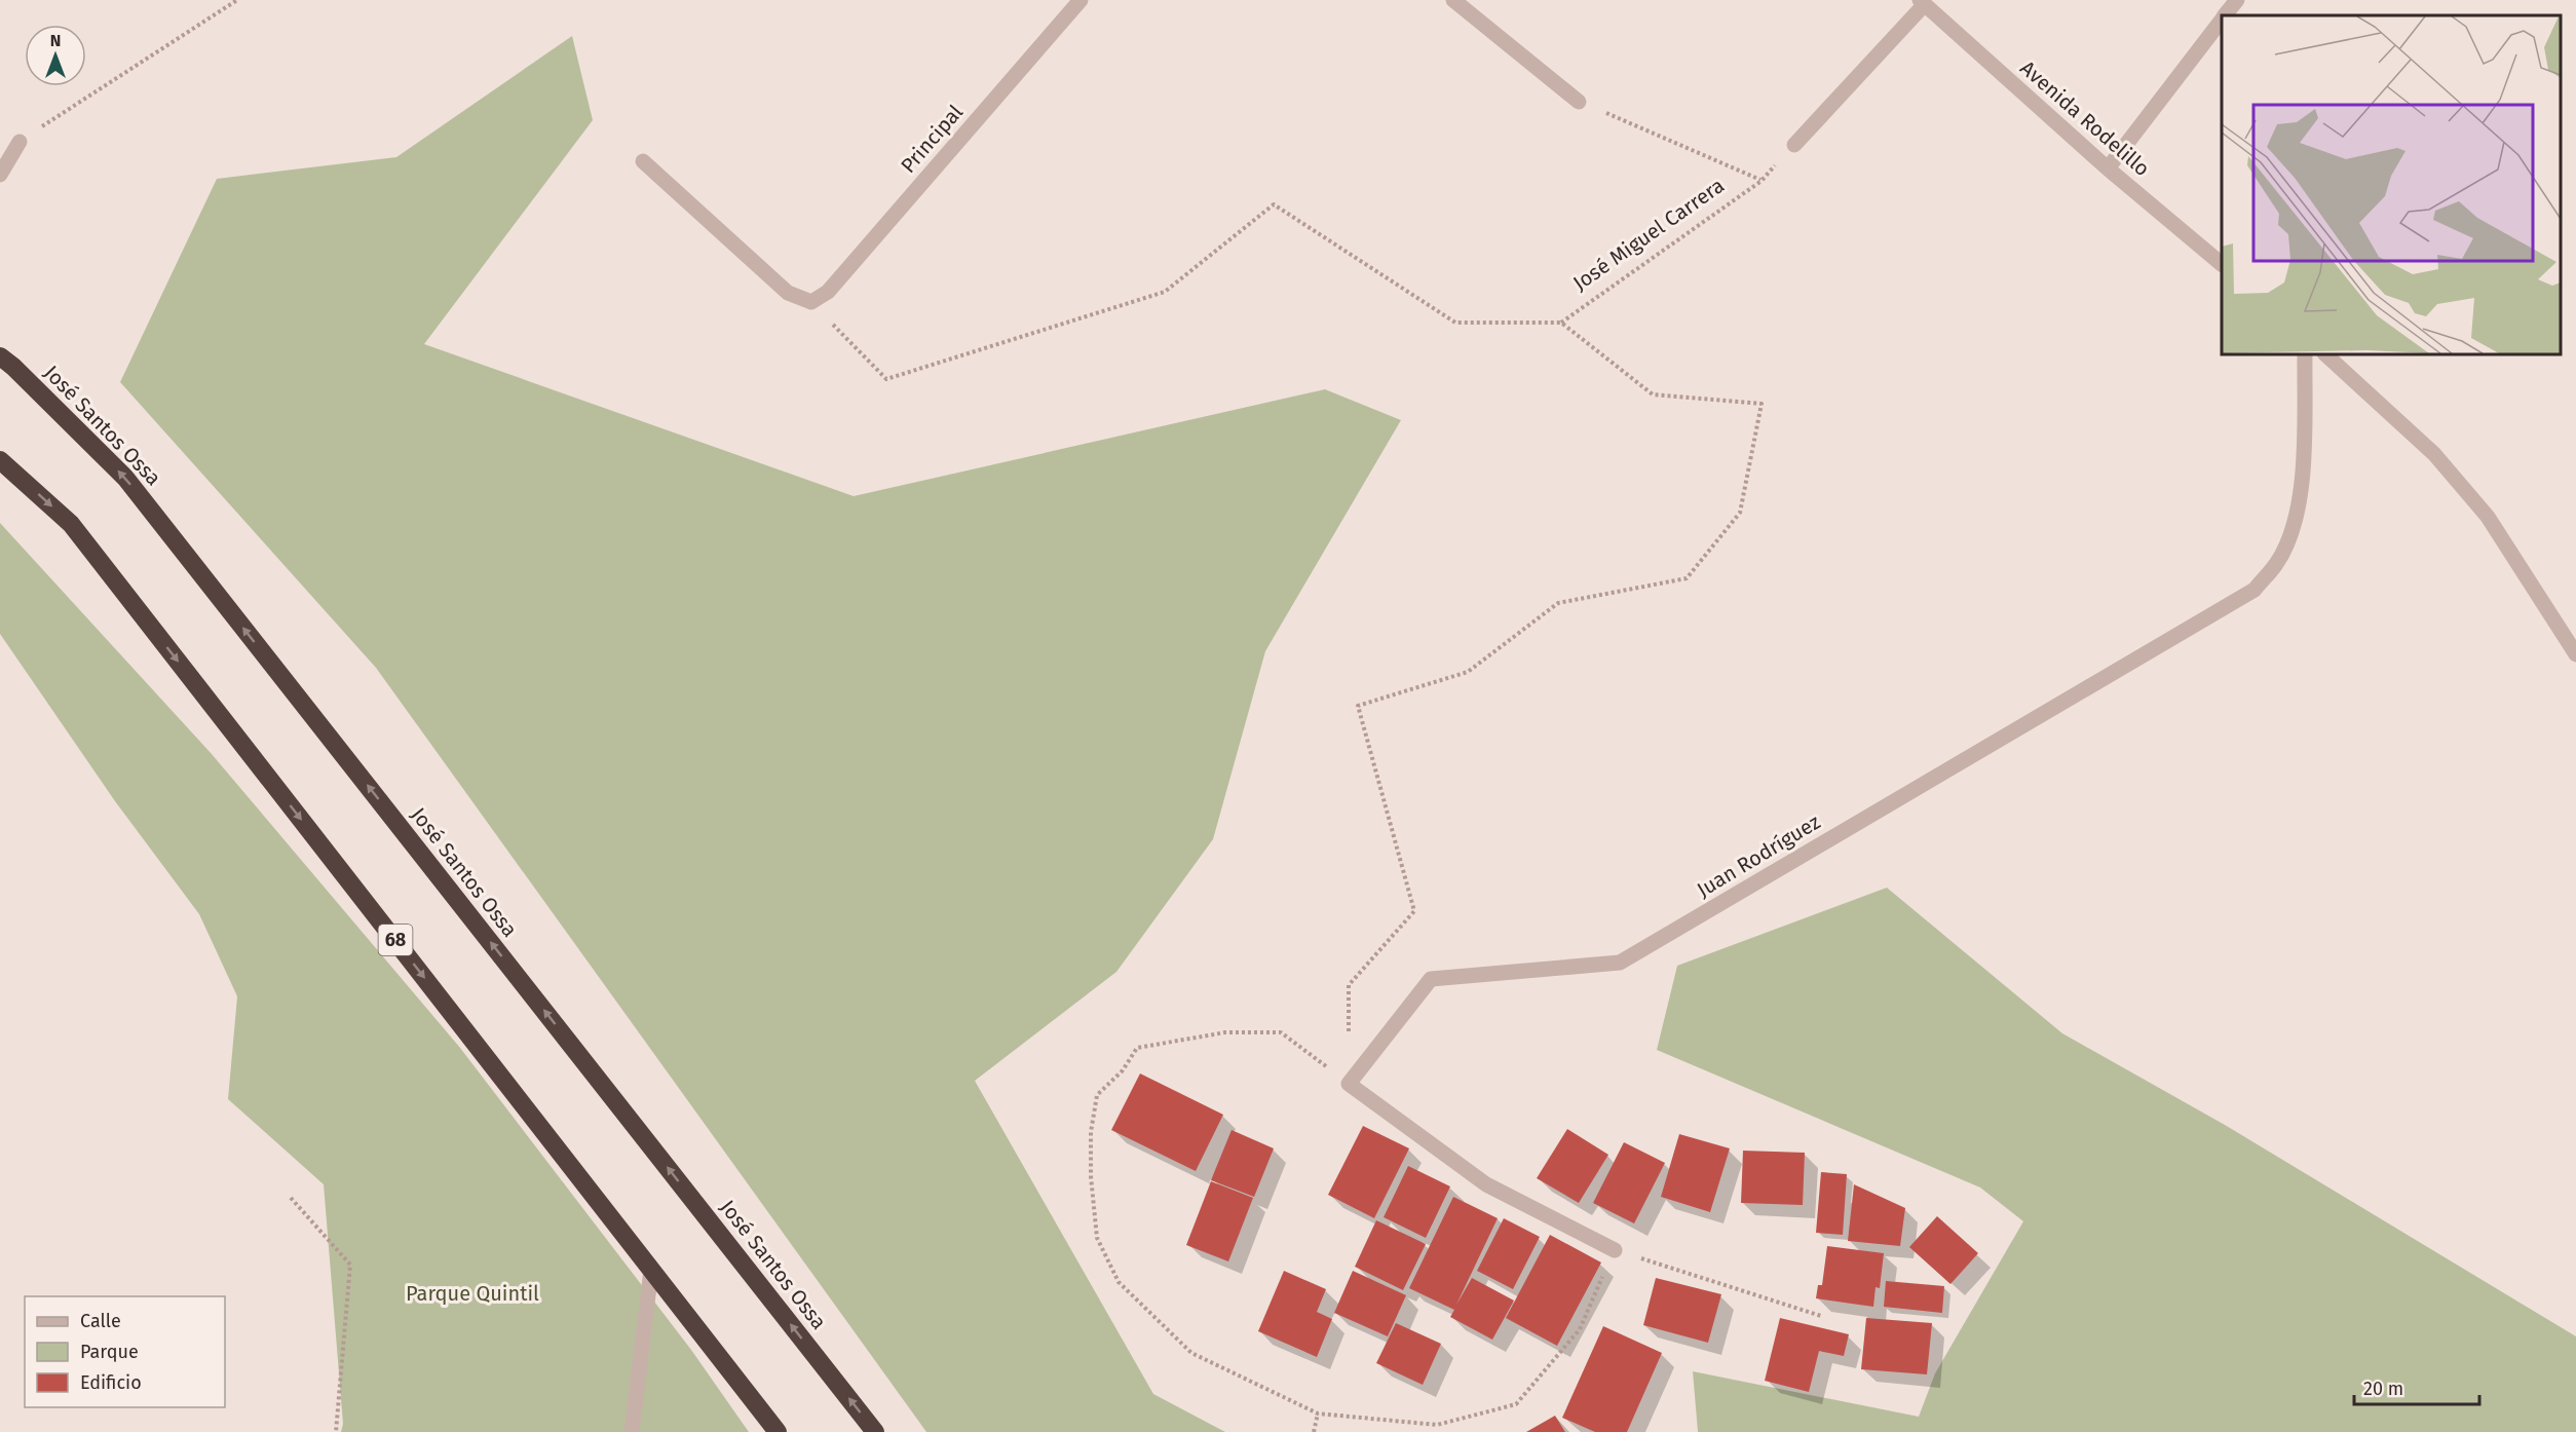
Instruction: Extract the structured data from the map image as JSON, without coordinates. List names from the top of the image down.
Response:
{
  "streets": {
    "highway": ["José Santos Ossa", "68"],
    "street": ["Avenida Rodelillo", "Principal", "Juan Rodríguez"],
    "path": ["José Miguel Carrera"]
  },
  "parks": ["Parque Quintil"],
  "legend": ["Calle", "Parque", "Edificio"],
  "scale_bar": "20 m",
  "north": "top"
}
